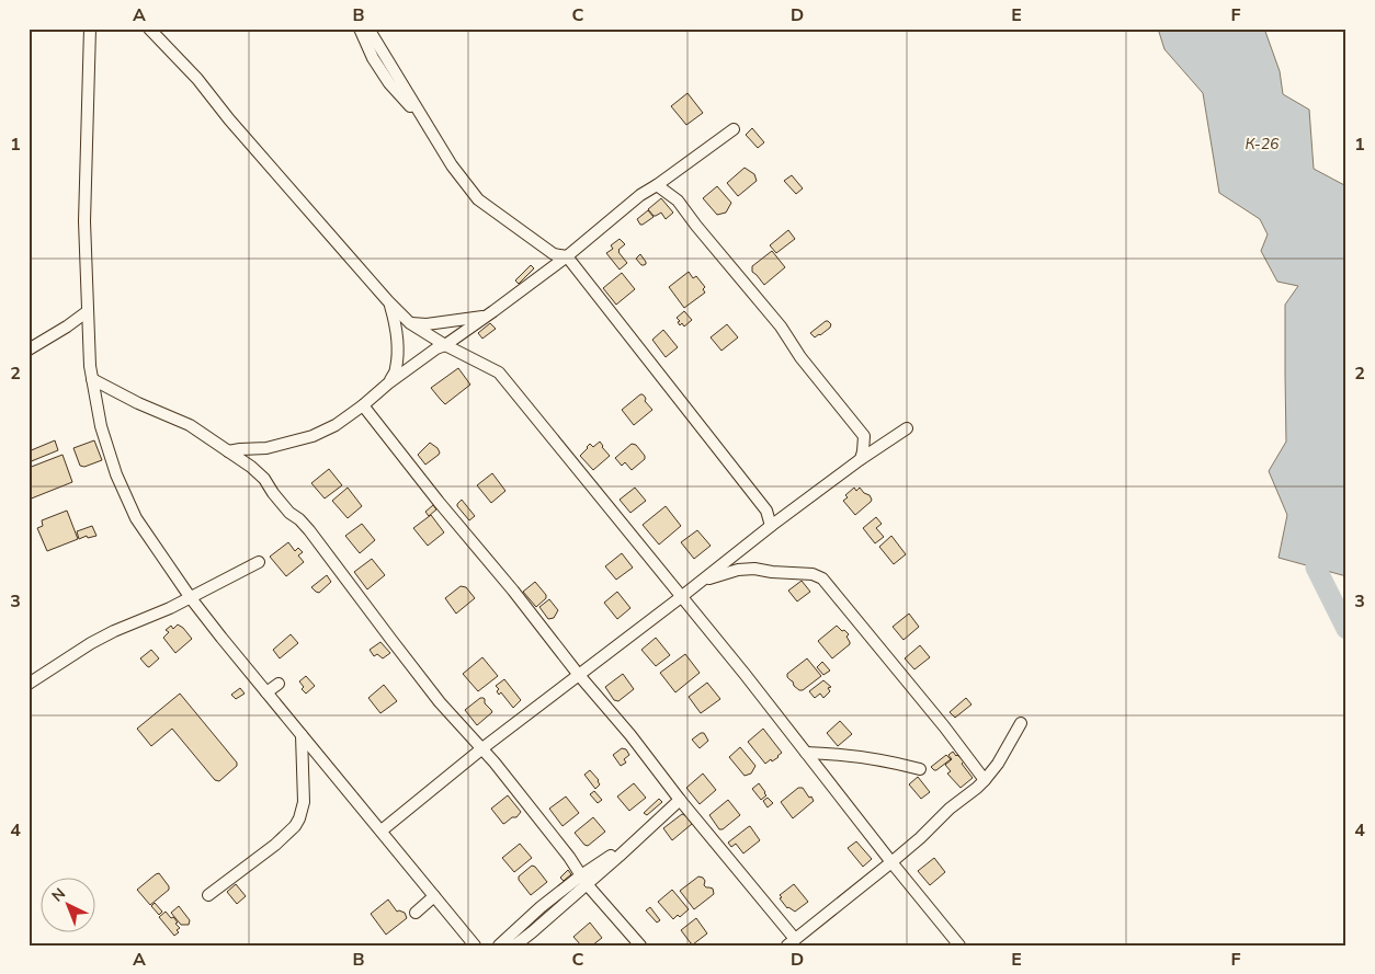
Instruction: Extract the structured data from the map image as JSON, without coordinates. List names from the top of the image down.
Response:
{
  "water": ["К-26"],
  "north": "top left",
  "grid": {
    "columns": [
      "A",
      "B",
      "C",
      "D",
      "E",
      "F"
    ],
    "rows": [
      "1",
      "2",
      "3",
      "4"
    ]
  }
}
